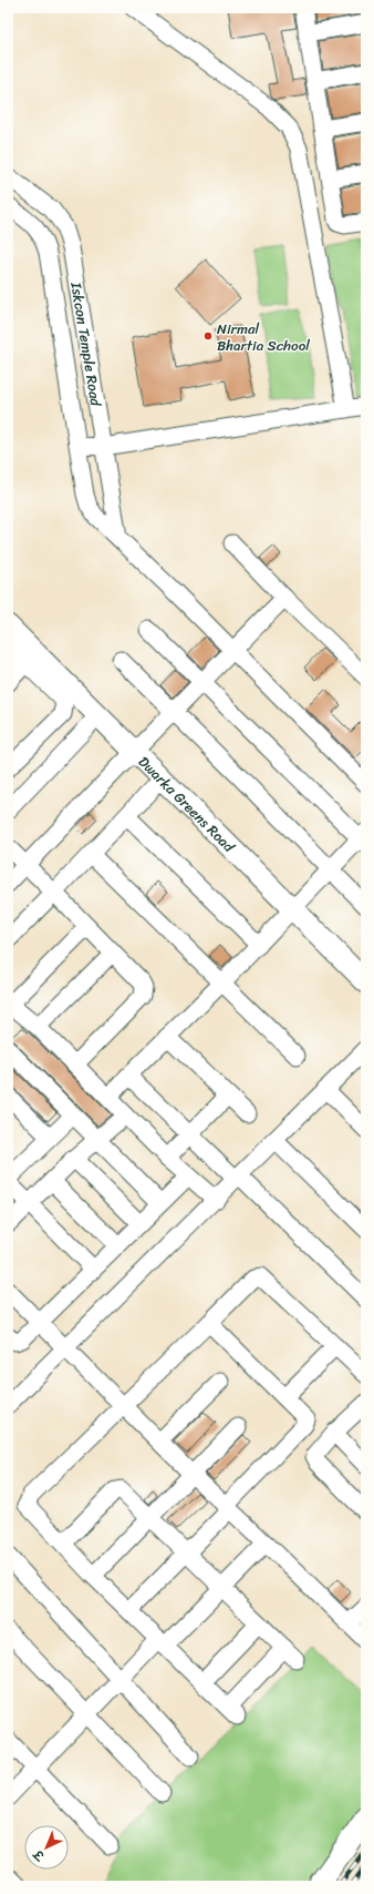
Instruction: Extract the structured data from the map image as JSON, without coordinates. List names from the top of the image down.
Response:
{
  "streets": {
    "street": ["Iskcon Temple Road", "Dwarka Greens Road"]
  },
  "places": ["Nirmal Bhartia School"],
  "north": "bottom left"
}
